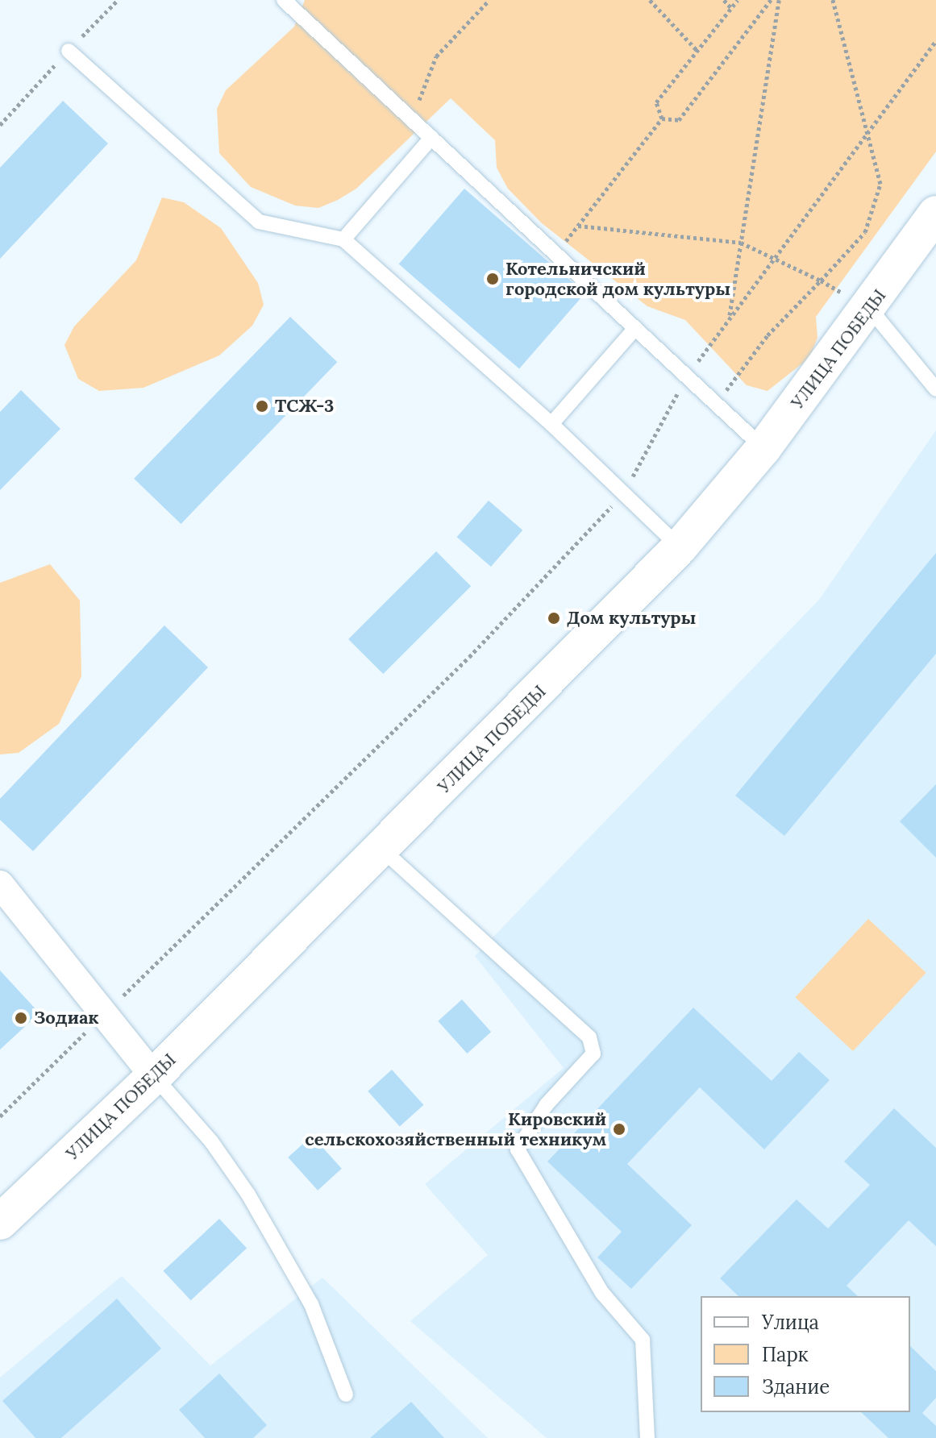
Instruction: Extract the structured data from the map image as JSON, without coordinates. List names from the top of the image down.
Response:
{
  "streets": {
    "highway": ["УЛИЦА ПОБЕДЫ"]
  },
  "places": [
    "Котельничский городской дом культуры",
    "ТСЖ-3",
    "Дом культуры",
    "Зодиак",
    "Кировский сельскохозяйственный техникум"
  ],
  "legend": ["Улица", "Парк", "Здание"]
}
